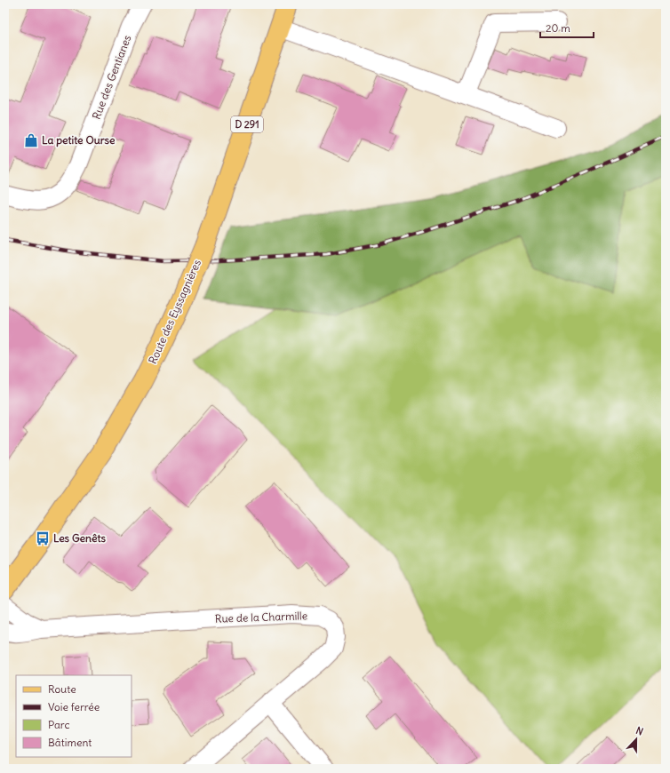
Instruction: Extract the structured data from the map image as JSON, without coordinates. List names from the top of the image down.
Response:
{
  "streets": {
    "main road": ["D 291", "Route des Eyssagnières"],
    "street": ["Rue des Gentianes", "Rue de la Charmille"]
  },
  "places": {
    "shop": ["La petite Ourse"],
    "bus stop": ["Les Genêts"]
  },
  "legend": [
    "Route",
    "Voie ferrée",
    "Parc",
    "Bâtiment"
  ],
  "scale_bar": "20 m",
  "north": "top"
}
